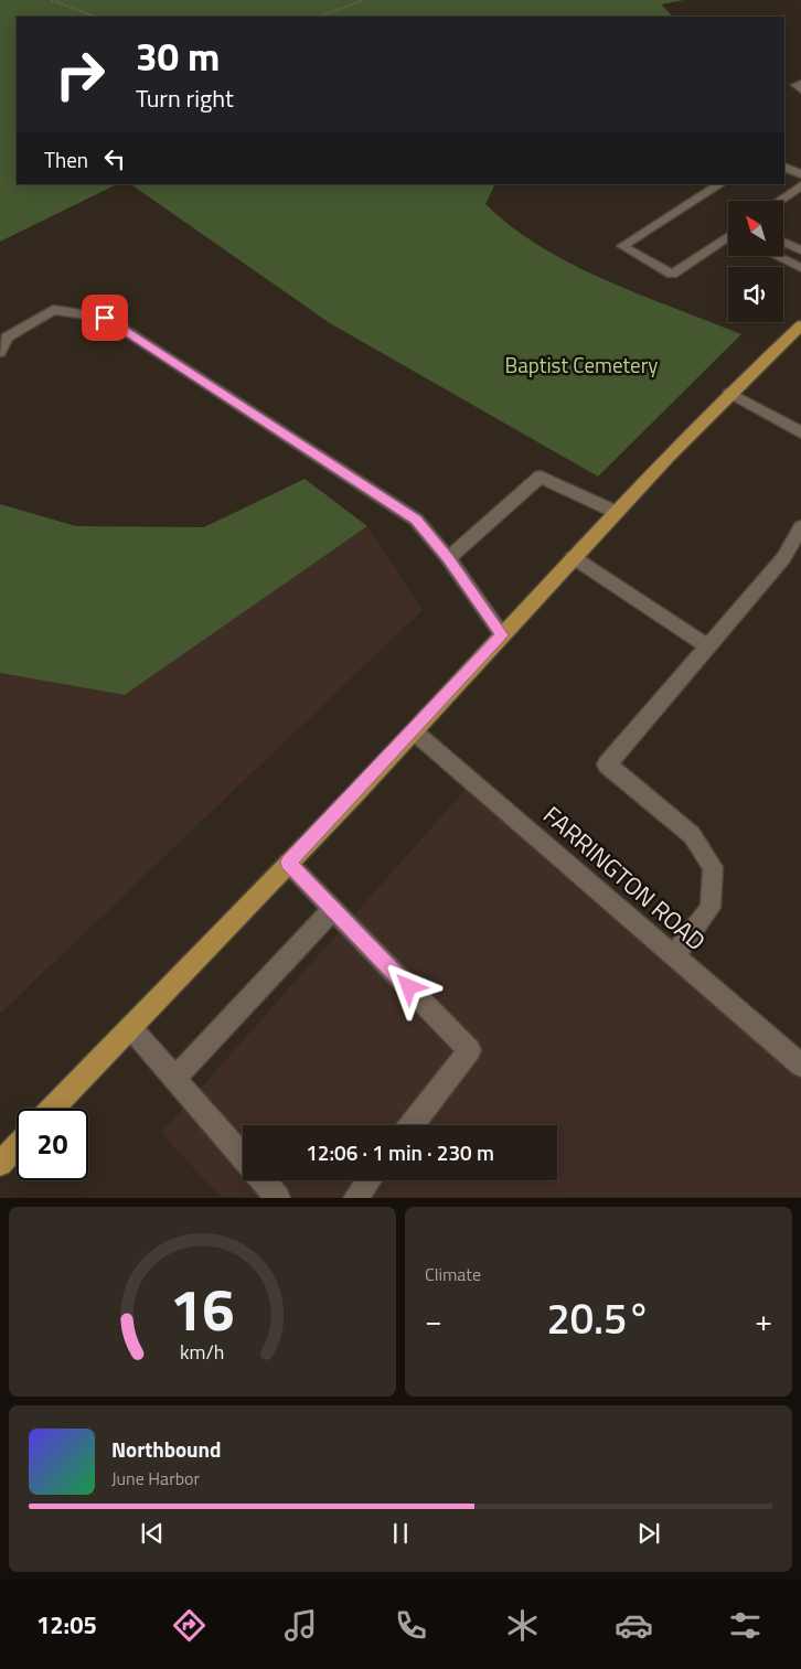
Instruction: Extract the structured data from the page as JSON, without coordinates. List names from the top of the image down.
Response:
{
  "streets": {
    "street": ["FARRINGTON ROAD"]
  },
  "parks": ["Baptist Cemetery"],
  "north": "top left",
  "page": {
    "turn": ["30 m", "Turn right"],
    "then": "Then",
    "limit": "20",
    "trip": "12:06 · 1 min · 230 m",
    "tile": "Climate",
    "heat": ["−", "20.5°", "+"],
    "song": ["Northbound", "June Harbor"],
    "tabs": "12:05",
    "gauge": ["16", "km/h"]
  }
}
